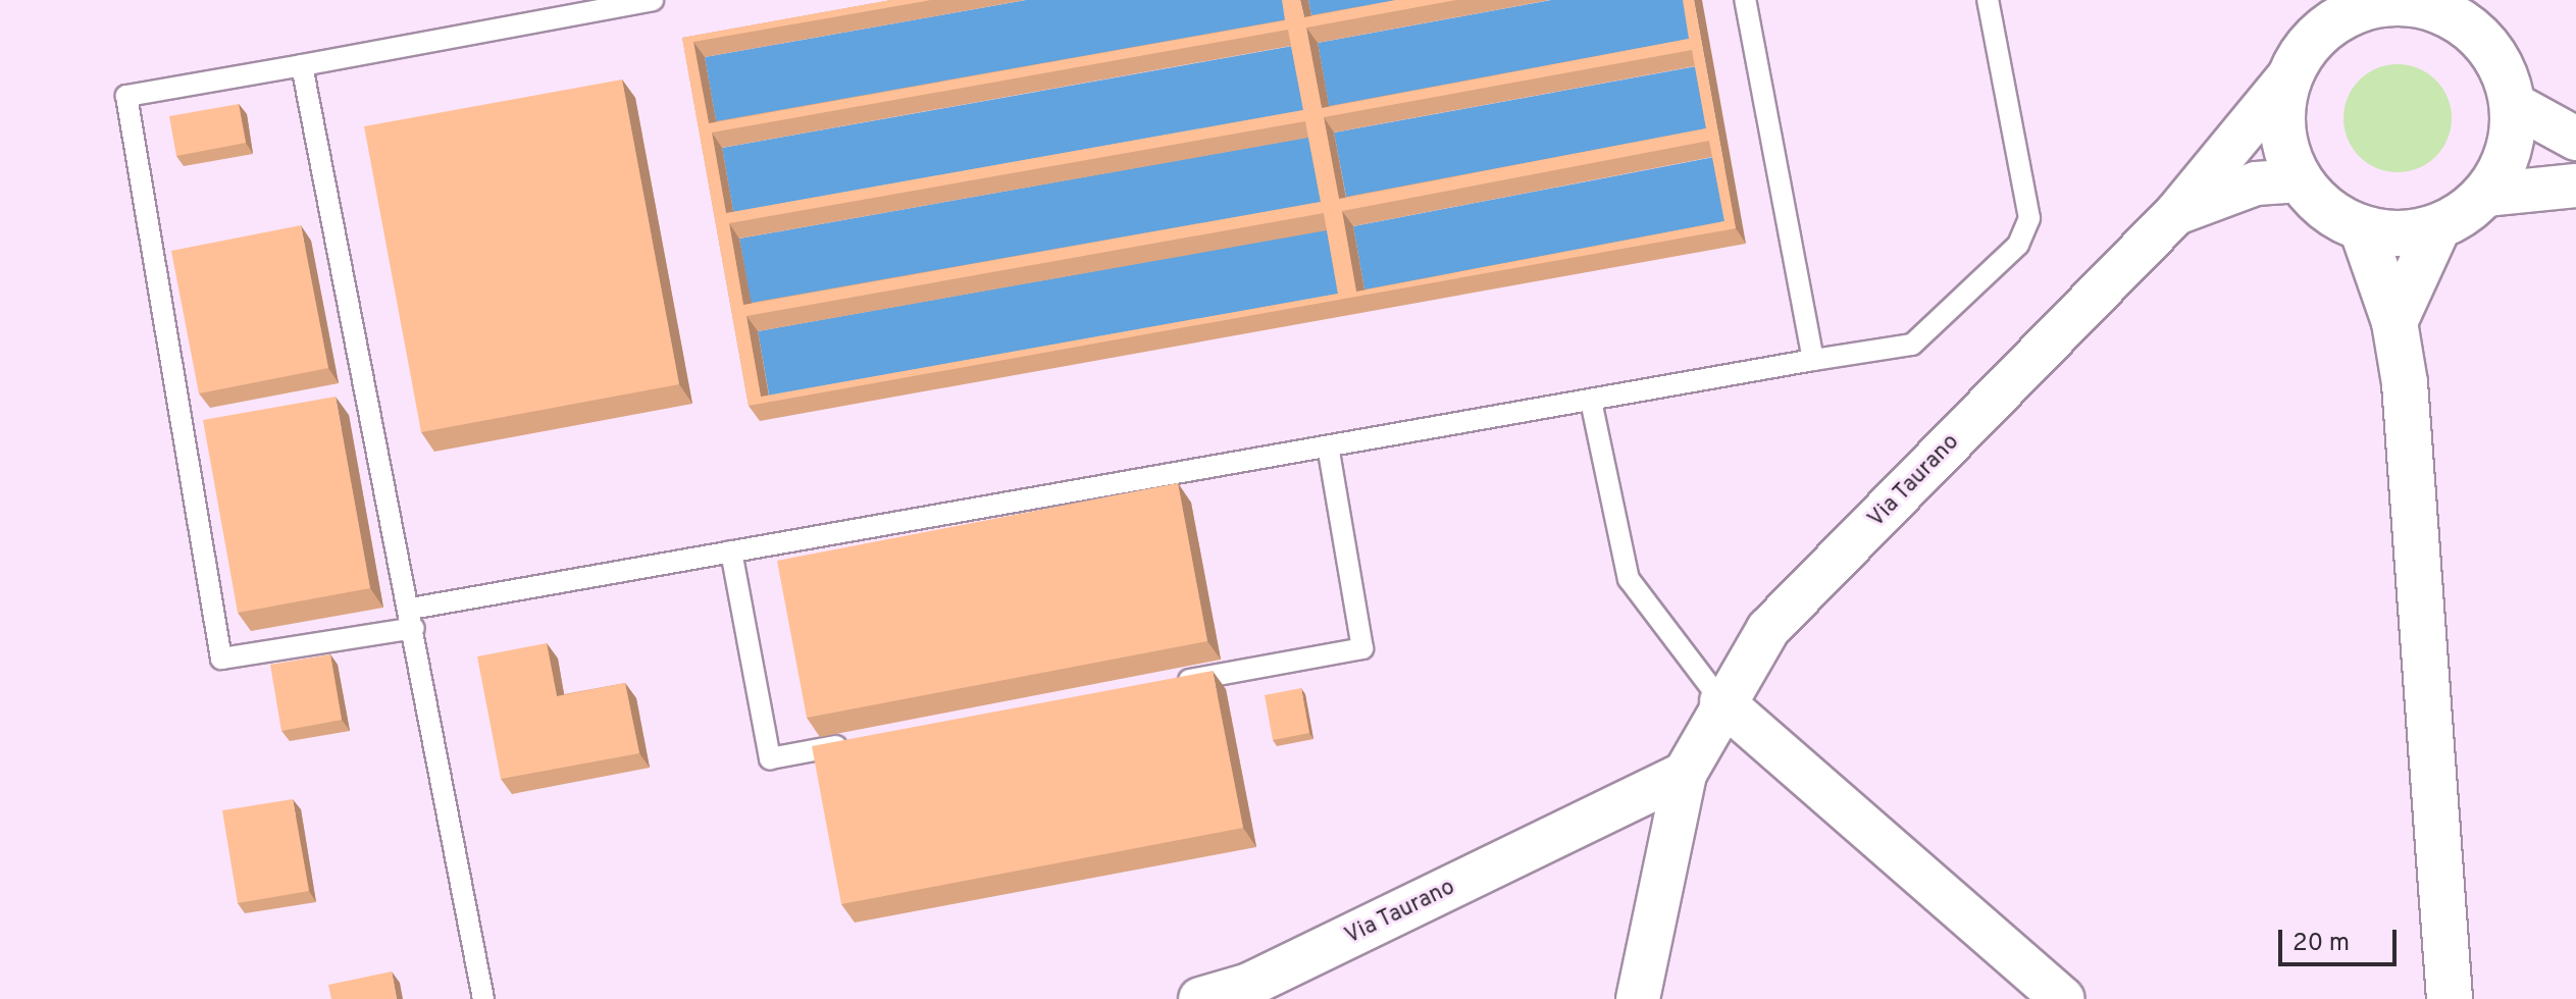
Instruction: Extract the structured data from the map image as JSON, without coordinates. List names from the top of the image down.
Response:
{
  "streets": {
    "street": ["Via Taurano"]
  },
  "scale_bar": "20 m"
}
